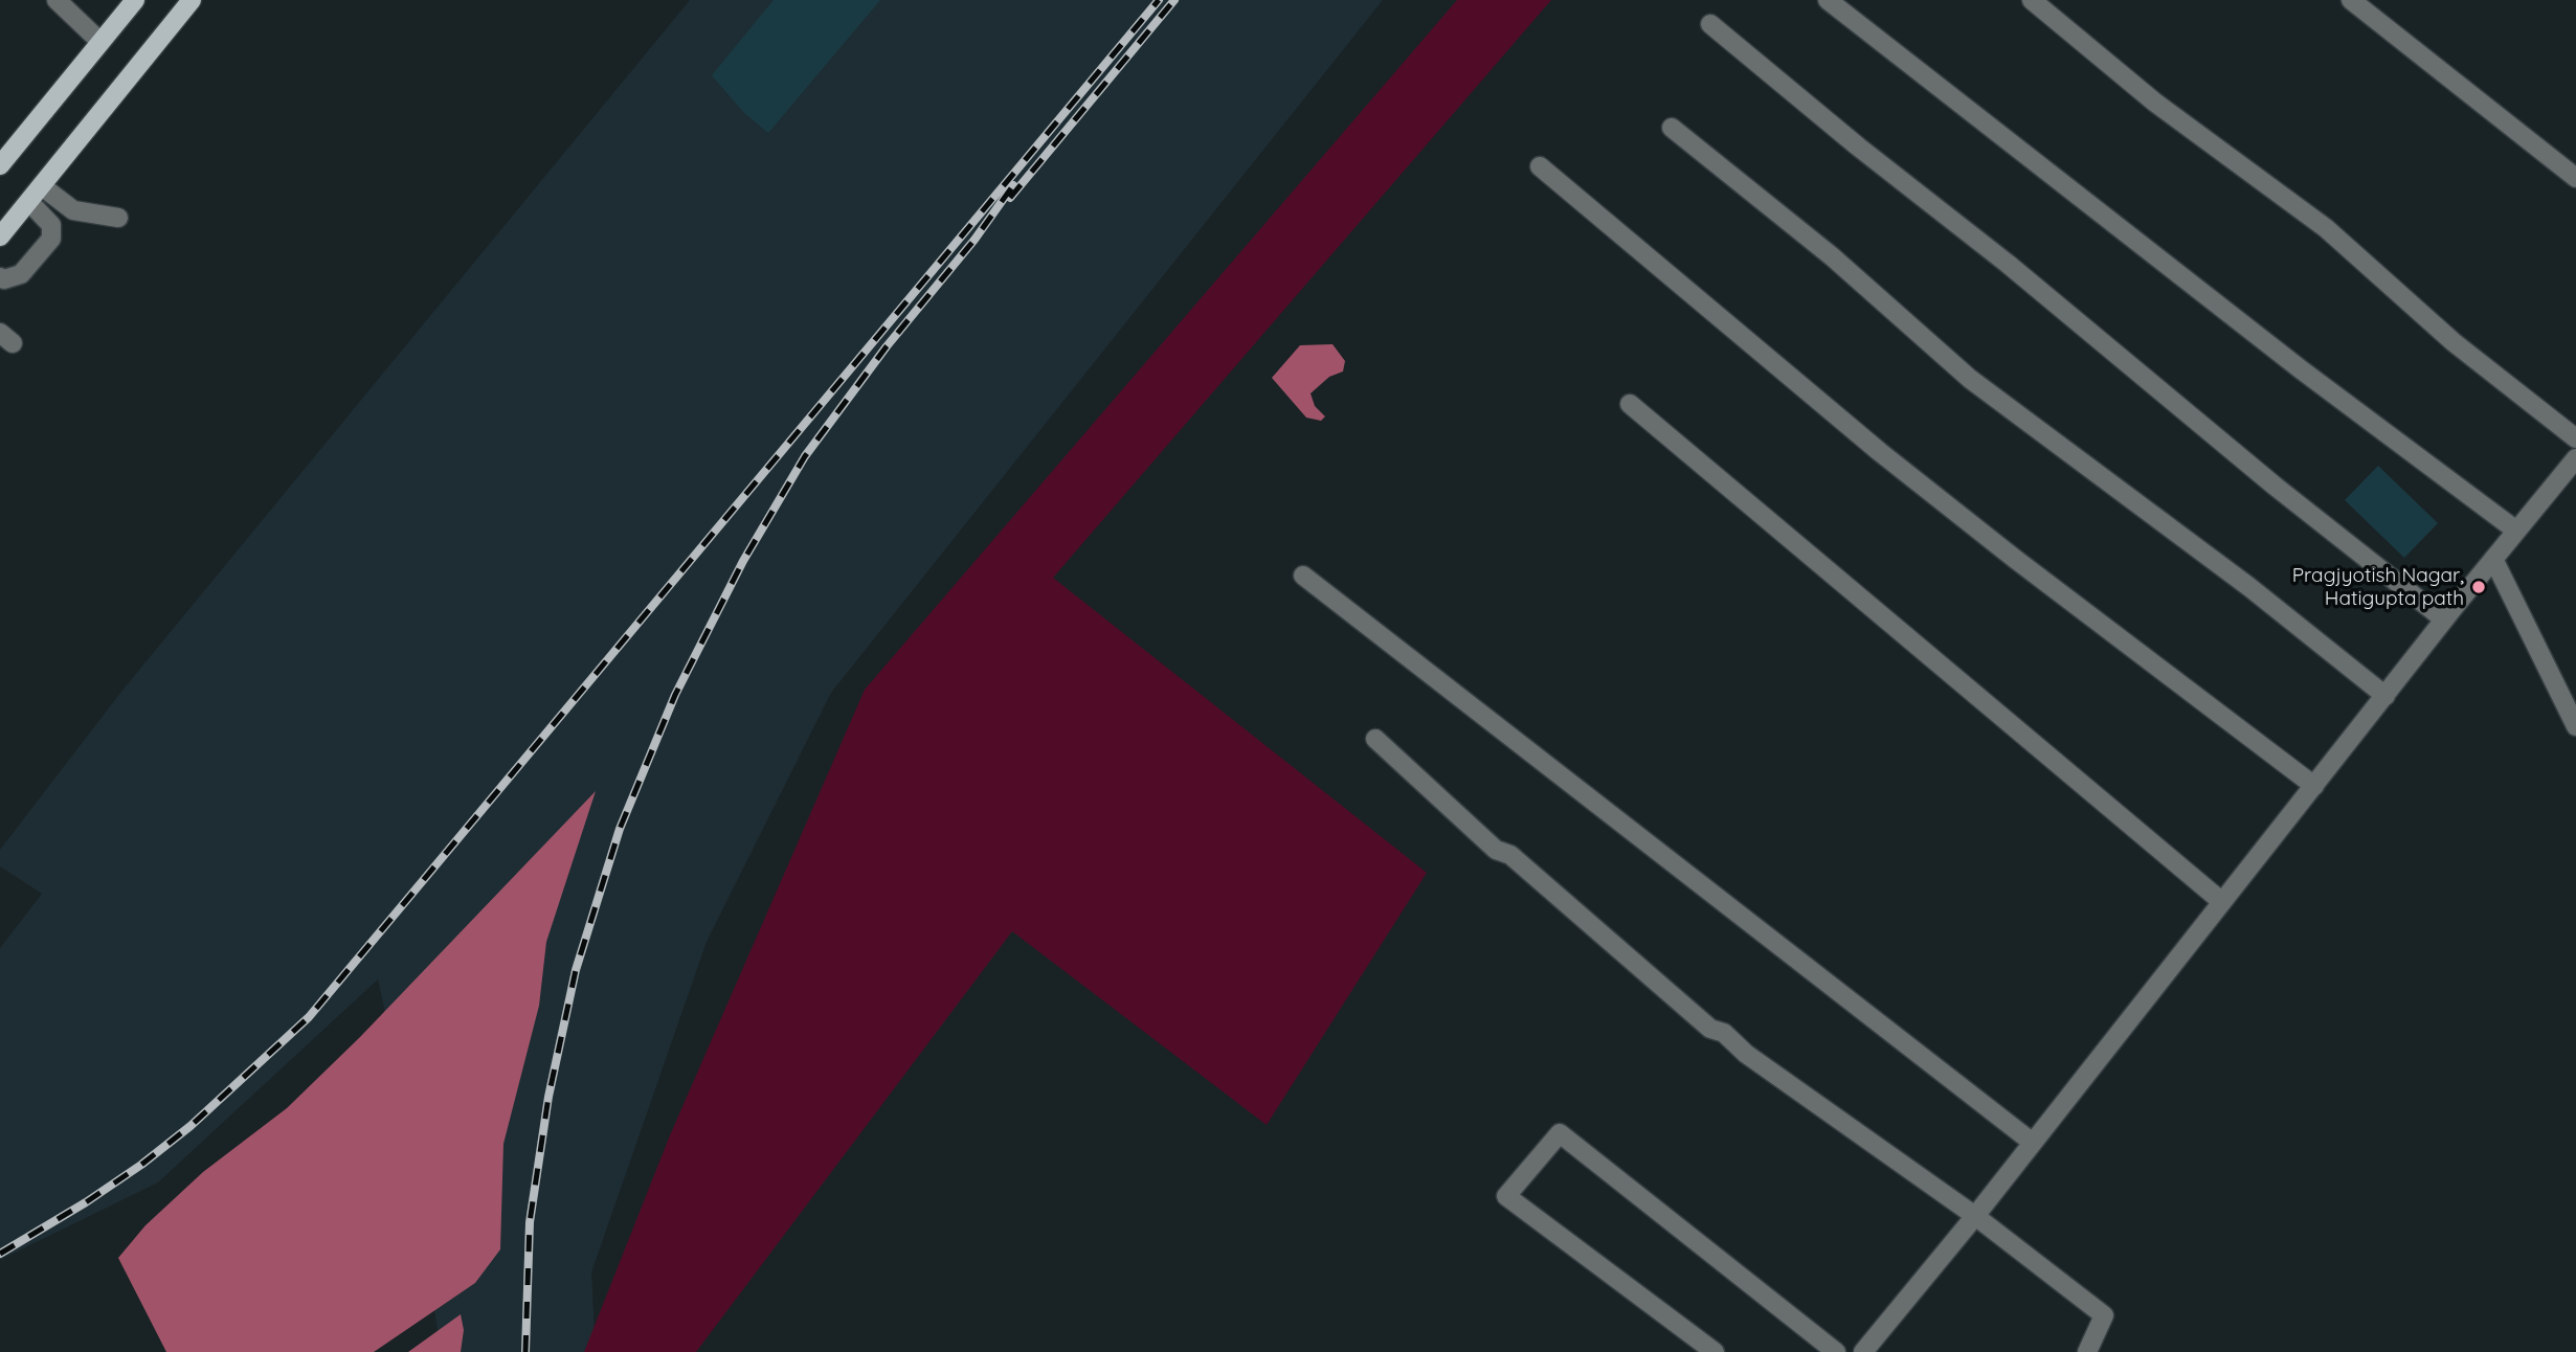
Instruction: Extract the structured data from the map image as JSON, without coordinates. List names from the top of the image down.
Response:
{
  "places": ["Pragjyotish Nagar, Hatigupta path"]
}
